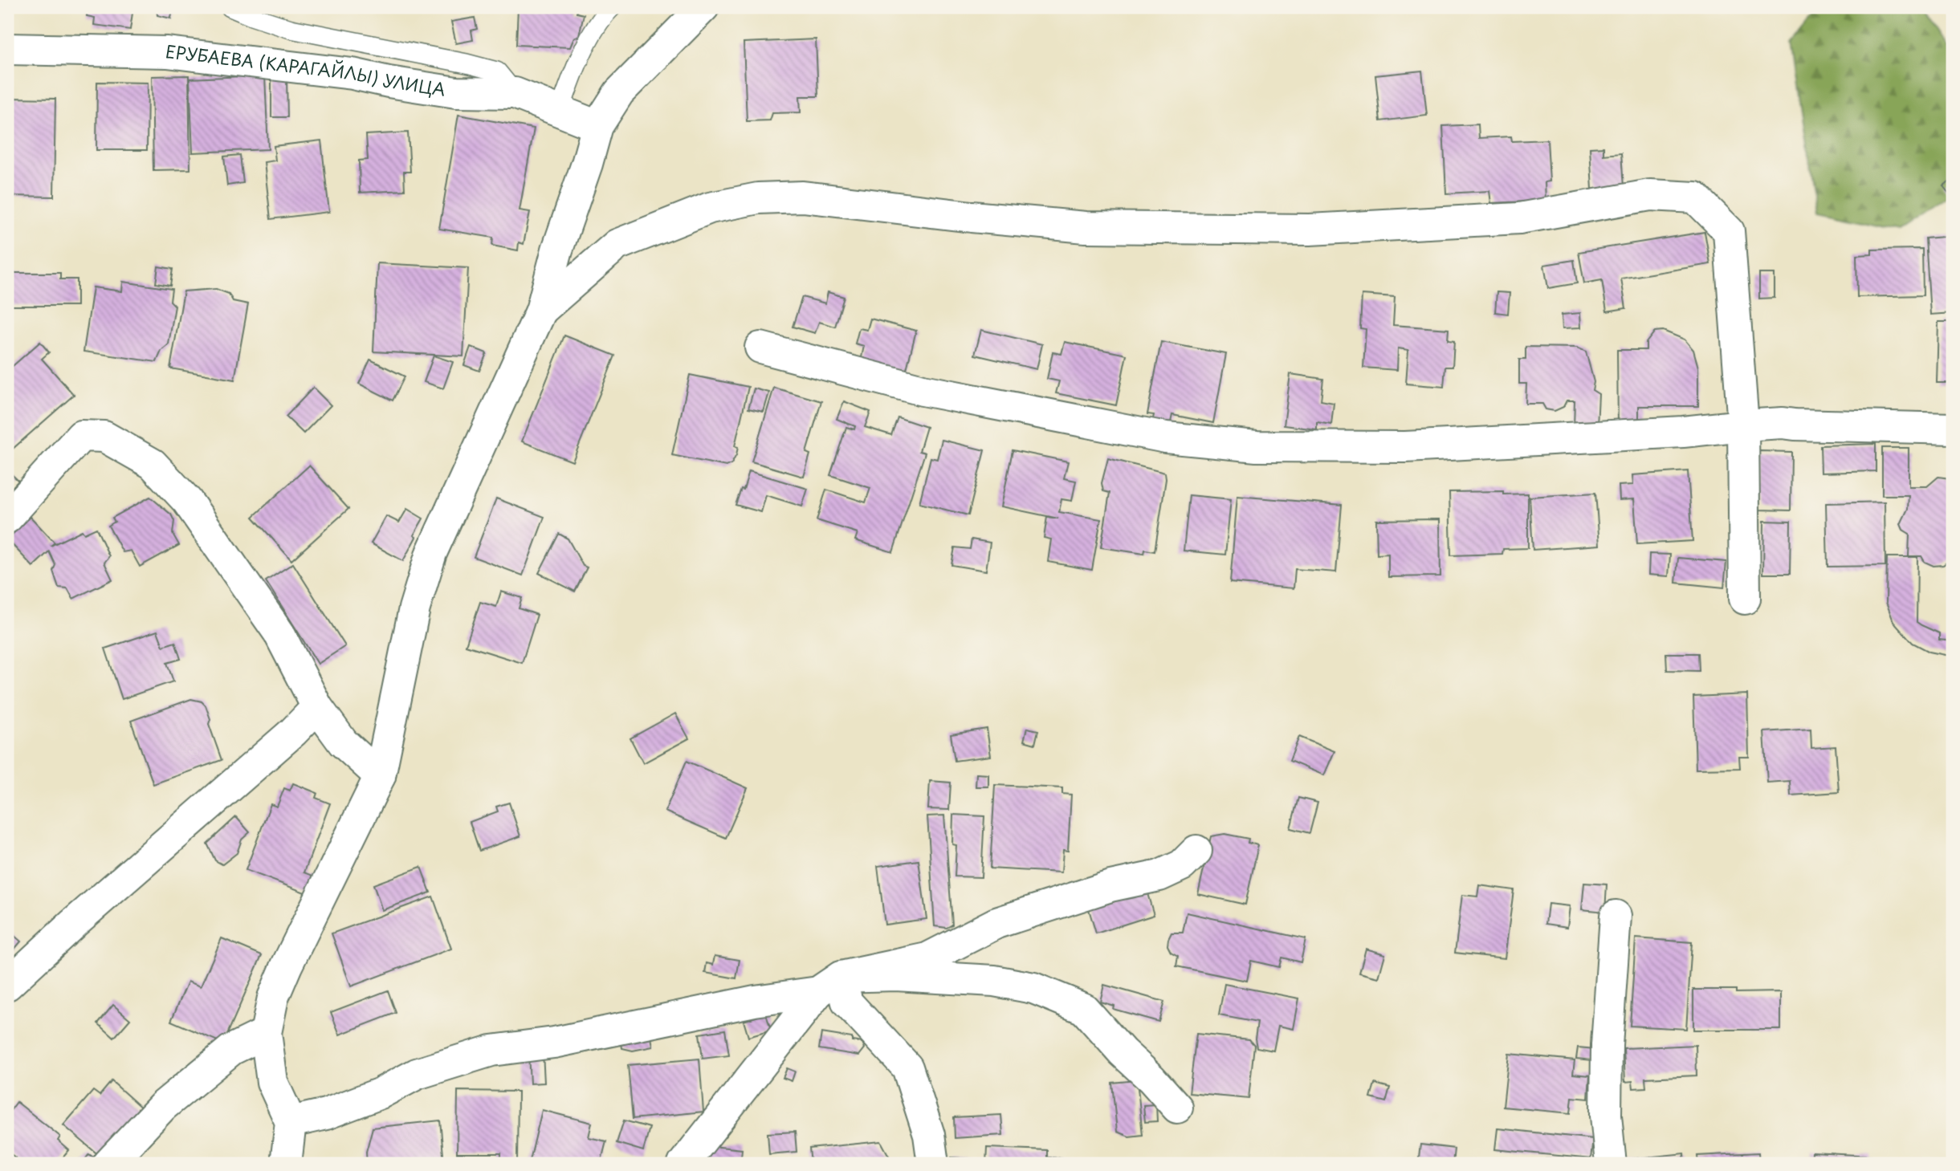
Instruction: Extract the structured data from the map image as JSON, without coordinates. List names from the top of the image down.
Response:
{
  "streets": {
    "street": ["ЕРУБАЕВА (КАРАГАЙЛЫ) УЛИЦА"]
  }
}
